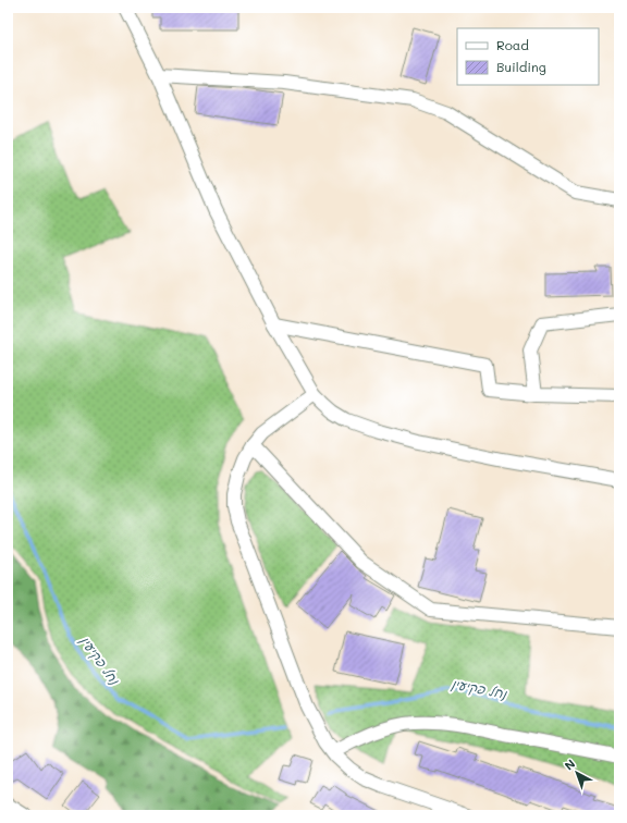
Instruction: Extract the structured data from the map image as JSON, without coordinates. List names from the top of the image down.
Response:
{
  "water": ["נחל פקיעין"],
  "legend": ["Road", "Building"],
  "north": "top left"
}
